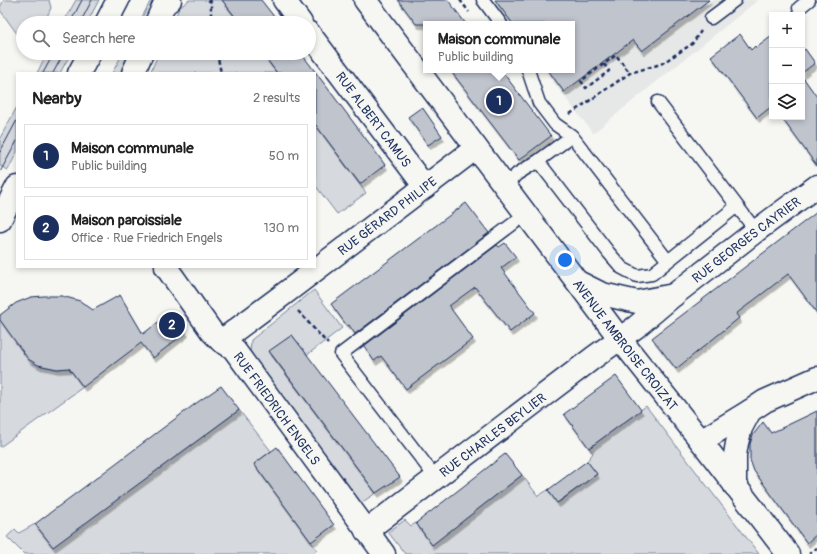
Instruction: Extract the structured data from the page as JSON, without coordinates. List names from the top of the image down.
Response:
{
  "streets": {
    "street": [
      "RUE ALBERT CAMUS",
      "RUE GÉRARD PHILIPE",
      "RUE GEORGES CAYRIER",
      "AVENUE AMBROISE CROIZAT",
      "RUE FRIEDRICH ENGELS",
      "RUE CHARLES BEYLIER"
    ]
  },
  "crossings": [
    ["RUE ALBERT CAMUS", "RUE GÉRARD PHILIPE"],
    ["RUE GÉRARD PHILIPE", "AVENUE AMBROISE CROIZAT"],
    ["RUE GÉRARD PHILIPE", "RUE FRIEDRICH ENGELS"],
    ["RUE GEORGES CAYRIER", "AVENUE AMBROISE CROIZAT"],
    ["RUE GEORGES CAYRIER", "RUE CHARLES BEYLIER"],
    ["AVENUE AMBROISE CROIZAT", "RUE CHARLES BEYLIER"],
    ["RUE FRIEDRICH ENGELS", "RUE CHARLES BEYLIER"]
  ],
  "page": {
    "map_buttons": ["+", "−"],
    "search": "Search here",
    "popup": ["Maison communale", "Public building"],
    "heading": ["Nearby", "2 results"],
    "pins": ["1", "2"],
    "list": [
      {
        "mark": "1",
        "name": "Maison communale",
        "note": "Public building",
        "value": "50 m"
      },
      {
        "mark": "2",
        "name": "Maison paroissiale",
        "note": "Office · Rue Friedrich Engels",
        "value": "130 m"
      }
    ]
  }
}
